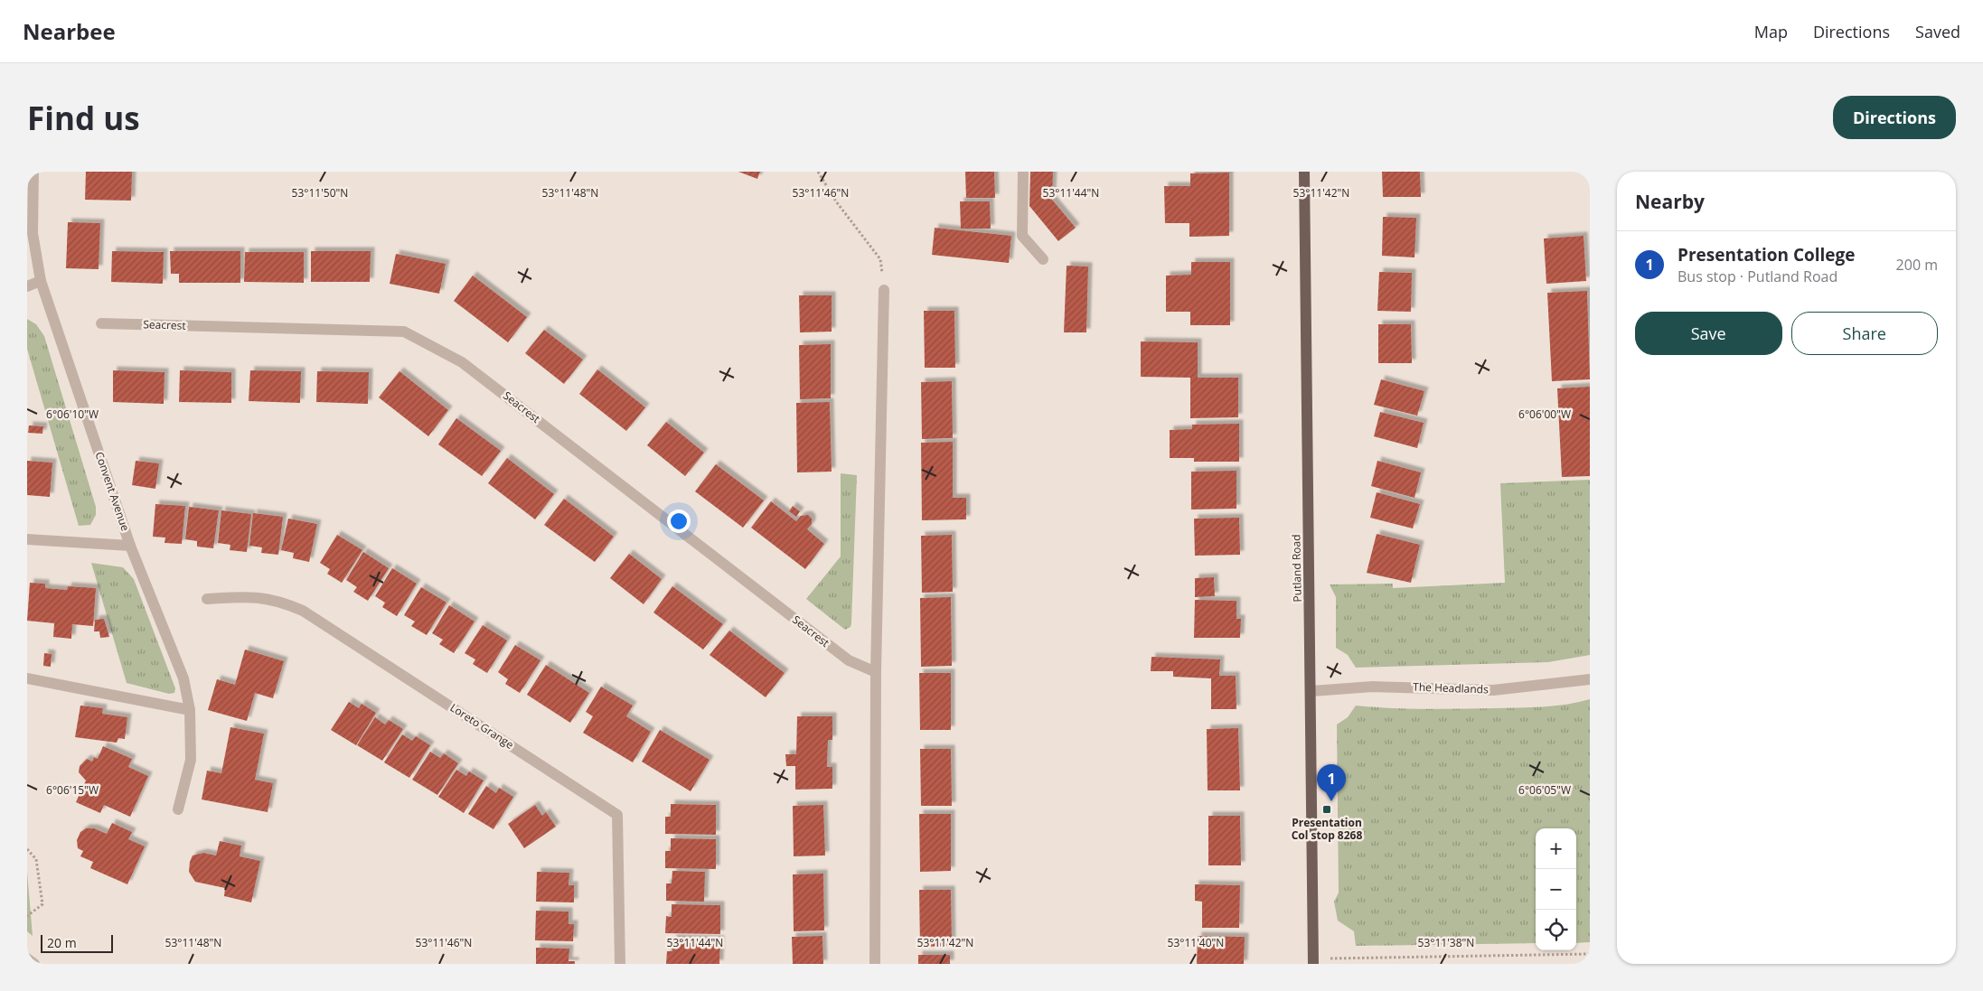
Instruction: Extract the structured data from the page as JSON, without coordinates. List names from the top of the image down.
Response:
{
  "streets": {
    "main road": ["Putland Road"],
    "street": [
      "Seacrest",
      "Convent Avenue",
      "The Headlands",
      "Loreto Grange"
    ]
  },
  "crossings": [
    ["Putland Road", "The Headlands"]
  ],
  "places": {
    "transit": ["Presentation Col stop 8268"]
  },
  "scale_bar": "20 m",
  "page": {
    "header": "Nearbee",
    "nav": ["Map", "Directions", "Saved"],
    "buttons": [
      "Directions",
      ["Save", "Share"]
    ],
    "title": "Find us",
    "heading": "Nearby",
    "list": [
      {
        "mark": "1",
        "name": "Presentation College",
        "note": "Bus stop · Putland Road",
        "value": "200 m"
      }
    ],
    "pins": "1",
    "map_buttons": ["+", "−"],
    "scale": "20 m"
  },
  "coordinates": [
    "53°11'50\"N",
    "53°11'48\"N",
    "53°11'46\"N",
    "53°11'44\"N",
    "53°11'42\"N",
    "6°06'10\"W",
    "6°06'00\"W",
    "6°06'15\"W",
    "6°06'05\"W",
    "53°11'40\"N",
    "53°11'38\"N"
  ]
}
